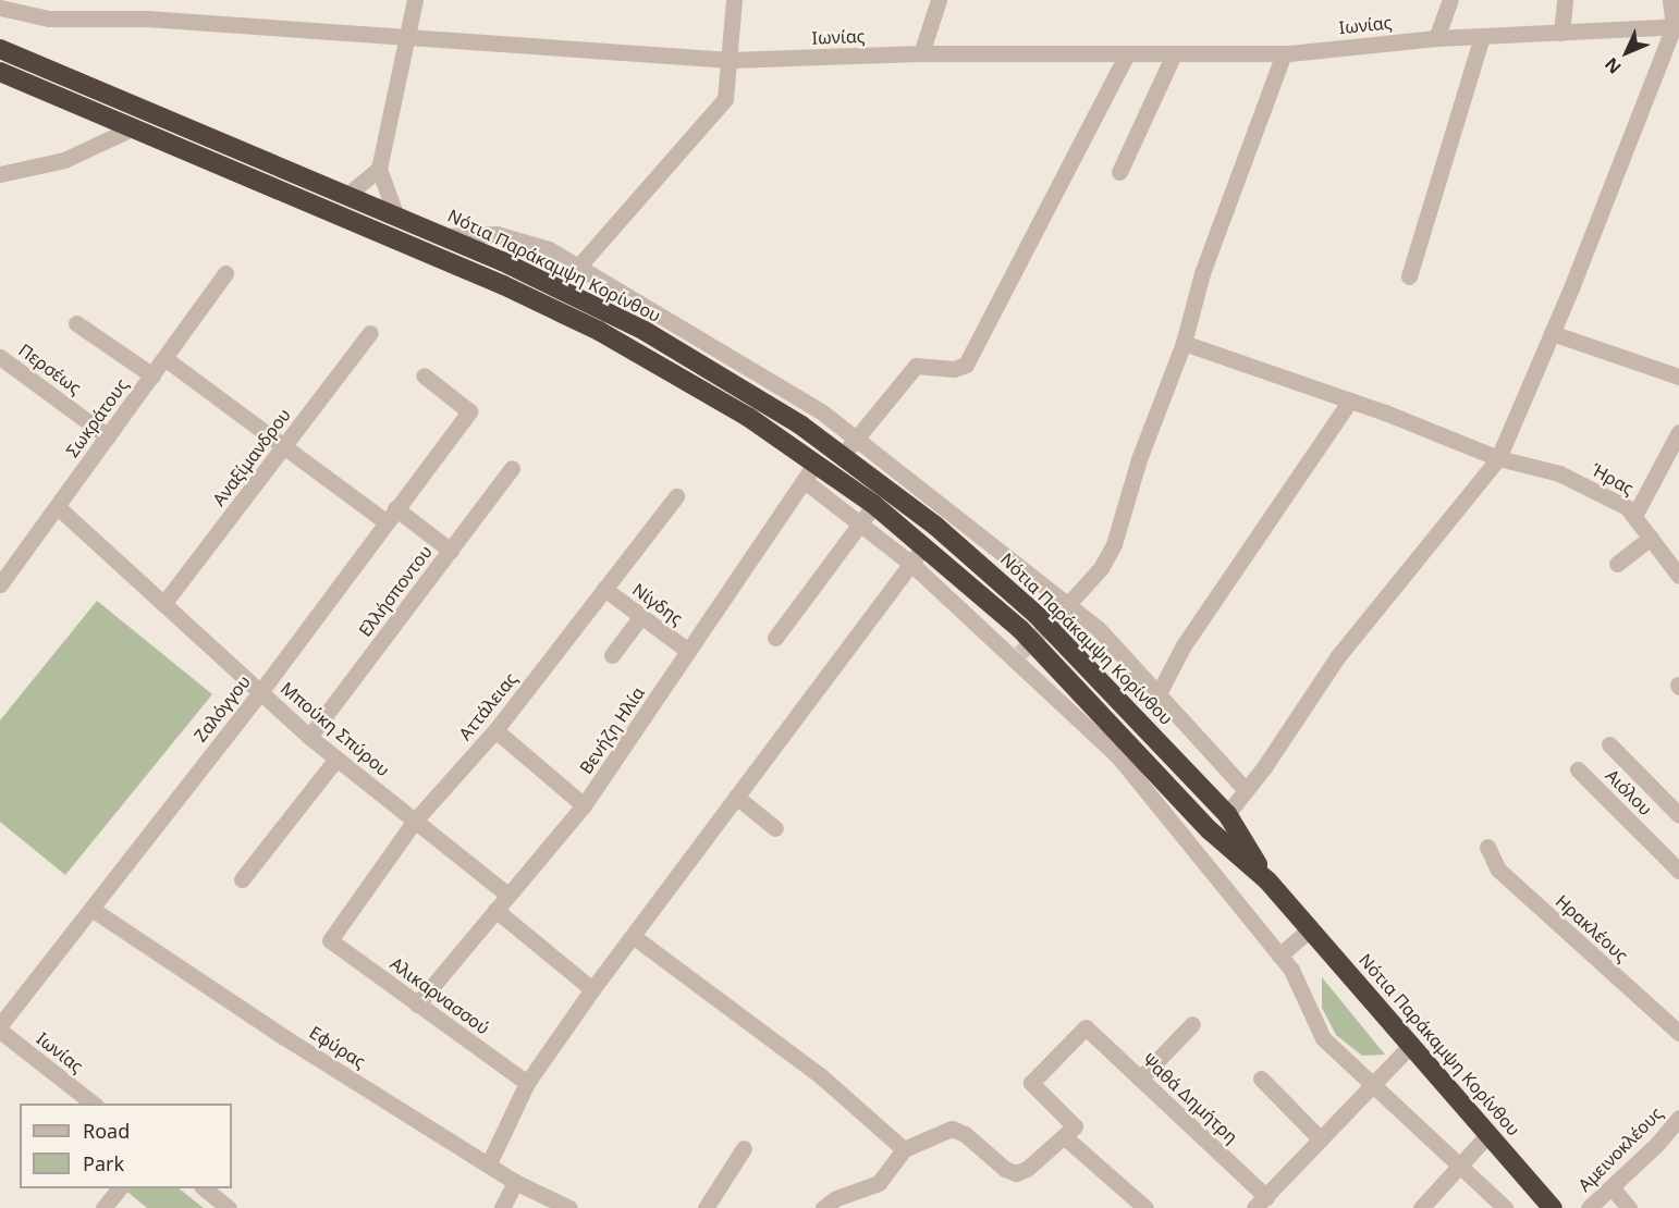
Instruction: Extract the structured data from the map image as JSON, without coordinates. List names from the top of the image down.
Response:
{
  "streets": {
    "highway": ["Νότια Παράκαμψη Κορίνθου"],
    "street": [
      "Ιωνίας",
      "Περσέως",
      "Σωκράτους",
      "Αναξίμανδρου",
      "Ήρας",
      "Ελλήσποντου",
      "Νίγδης",
      "Αττάλειας",
      "Ζαλόγγου",
      "Μπούκη Σπύρου",
      "Βενήζη Ηλία",
      "Αιόλου",
      "Ηρακλέους",
      "Αλικαρνασσού",
      "Εφύρας",
      "Ψαθά Δημήτρη",
      "Αμεινοκλέους"
    ]
  },
  "crossings": [
    ["Νότια Παράκαμψη Κορίνθου", "Βενήζη Ηλία"],
    ["Περσέως", "Σωκράτους"],
    ["Σωκράτους", "Μπούκη Σπύρου"],
    ["Αναξίμανδρου", "Μπούκη Σπύρου"],
    ["Ελλήσποντου", "Μπούκη Σπύρου"],
    ["Νίγδης", "Αττάλειας"],
    ["Νίγδης", "Βενήζη Ηλία"],
    ["Αττάλειας", "Μπούκη Σπύρου"],
    ["Αττάλειας", "Αλικαρνασσού"],
    ["Ζαλόγγου", "Μπούκη Σπύρου"],
    ["Ζαλόγγου", "Εφύρας"],
    ["Μπούκη Σπύρου", "Βενήζη Ηλία"],
    ["Βενήζη Ηλία", "Αλικαρνασσού"]
  ],
  "legend": ["Road", "Park"],
  "north": "bottom left"
}
